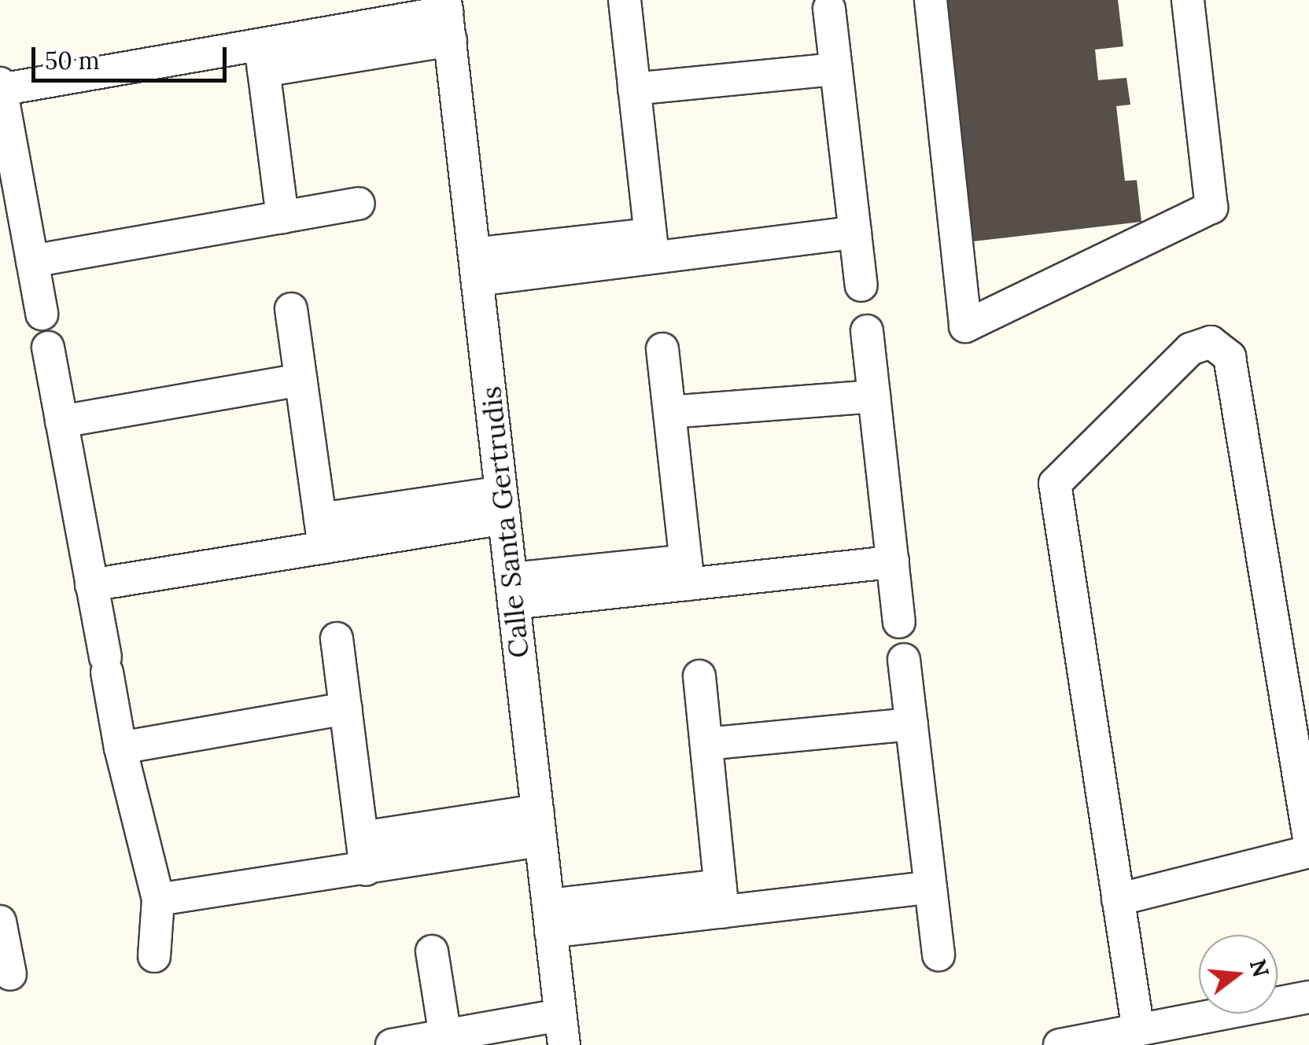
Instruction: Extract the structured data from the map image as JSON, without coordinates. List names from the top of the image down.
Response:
{
  "streets": {
    "street": ["Calle Santa Gertrudis"]
  },
  "scale_bar": "50 m",
  "north": "right"
}
